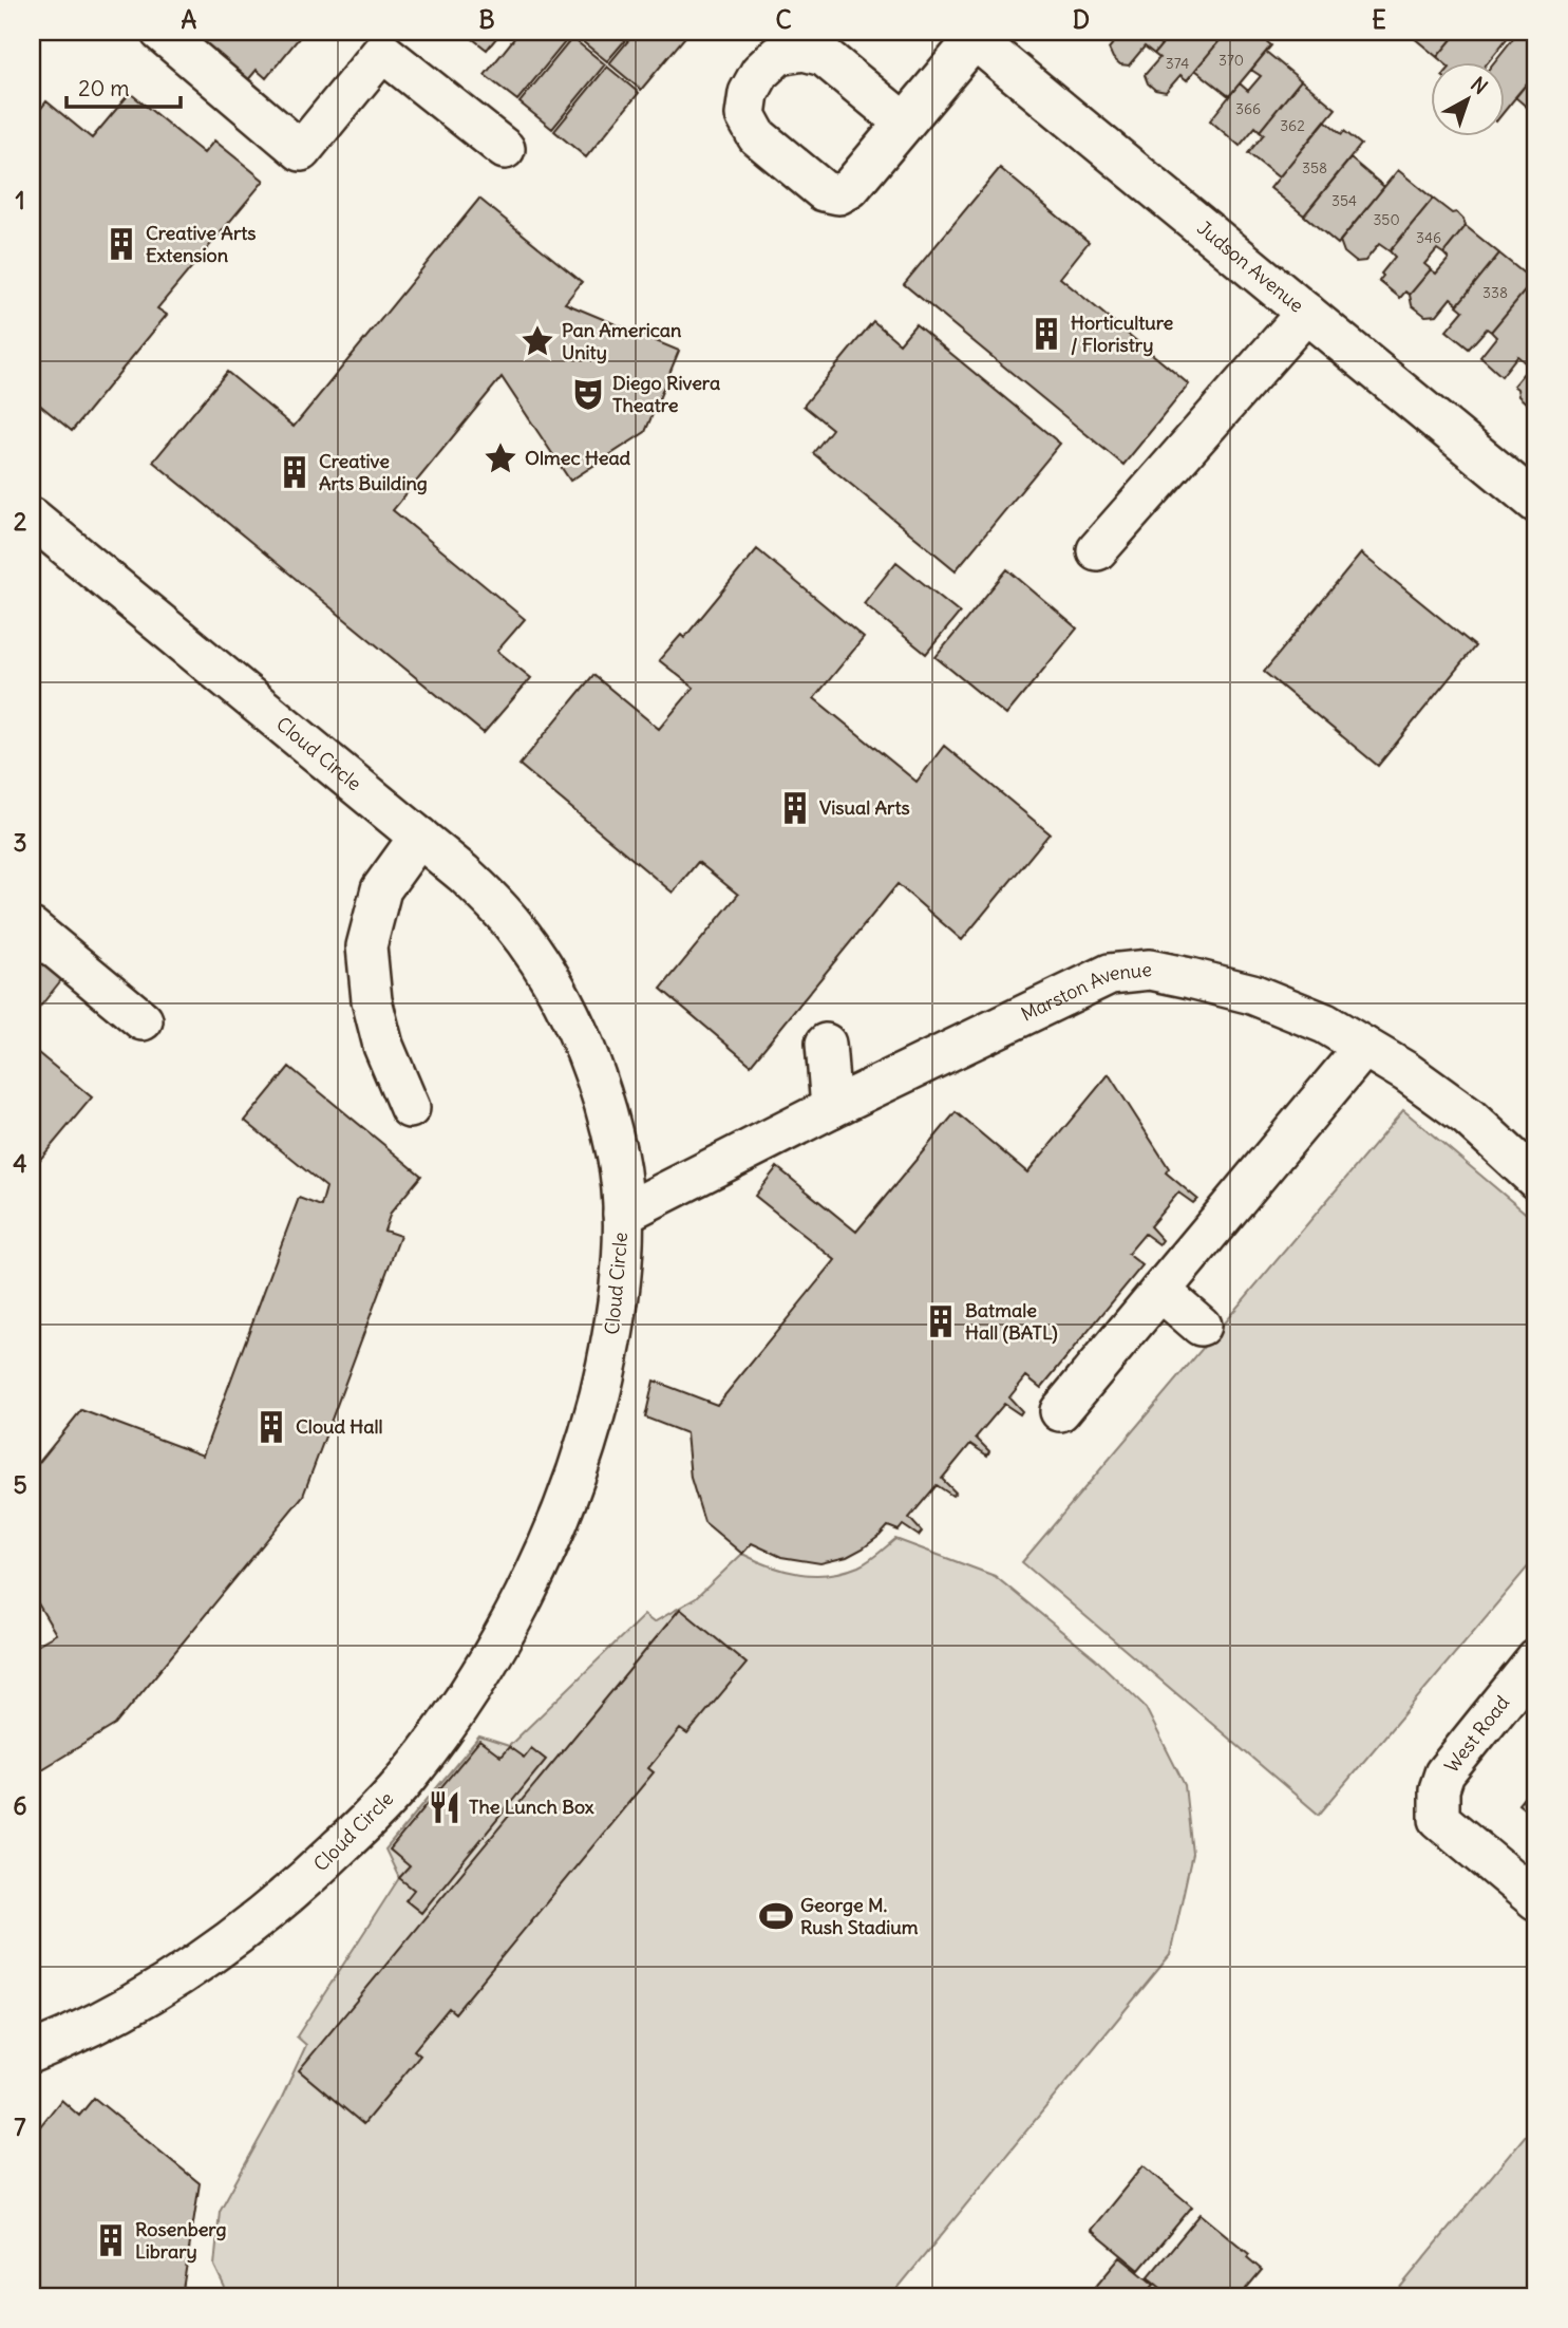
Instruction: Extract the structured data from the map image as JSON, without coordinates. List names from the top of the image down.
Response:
{
  "streets": {
    "street": [
      "Judson Avenue",
      "Cloud Circle",
      "Marston Avenue",
      "West Road"
    ]
  },
  "crossings": [
    ["Cloud Circle", "Marston Avenue"]
  ],
  "places": {
    "building": [
      "Creative Arts Extension",
      "Horticulture / Floristry",
      "Creative Arts Building",
      "Visual Arts",
      "Batmale Hall (BATL)",
      "Cloud Hall",
      "Rosenberg Library"
    ],
    "place": ["Pan American Unity", "Olmec Head"],
    "theatre": ["Diego Rivera Theatre"],
    "restaurant": ["The Lunch Box"],
    "sports": ["George M. Rush Stadium"]
  },
  "house_numbers": [
    "370",
    "374",
    "366",
    "362",
    "358",
    "354",
    "350",
    "346",
    "338"
  ],
  "scale_bar": "20 m",
  "north": "top right",
  "grid": {
    "columns": [
      "A",
      "B",
      "C",
      "D",
      "E"
    ],
    "rows": [
      "1",
      "2",
      "3",
      "4",
      "5",
      "6",
      "7"
    ]
  }
}
